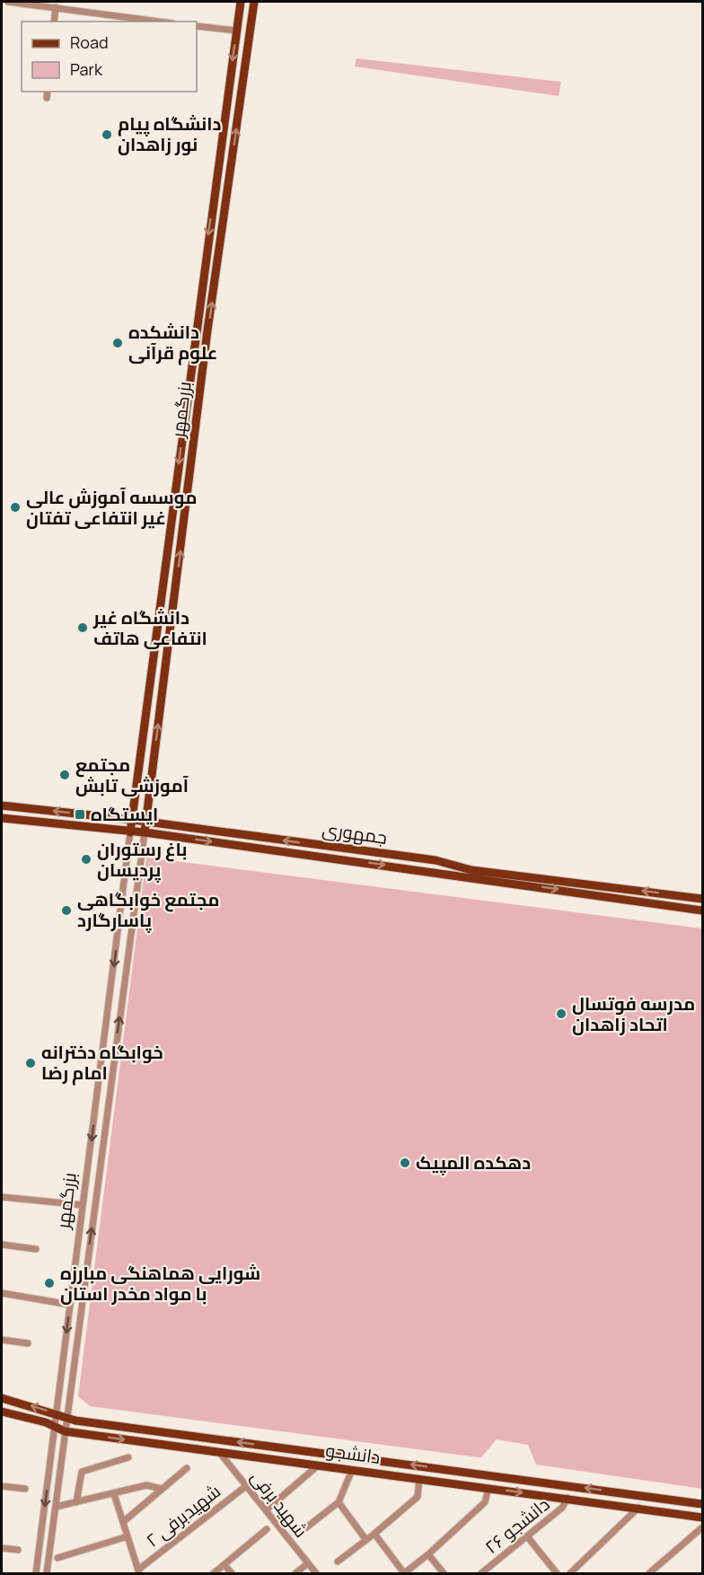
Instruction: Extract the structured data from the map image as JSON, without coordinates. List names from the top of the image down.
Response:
{
  "streets": {
    "main road": ["بزرگمهر", "جمهوری", "دانشجو"],
    "street": ["شهید برفی", "شهیدبرفی ۲", "دانشجو ۲۶"]
  },
  "crossings": [
    ["بزرگمهر", "جمهوری"],
    ["بزرگمهر", "دانشجو"],
    ["دانشجو", "شهید برفی"],
    ["دانشجو", "دانشجو ۲۶"],
    ["شهید برفی", "شهیدبرفی ۲"]
  ],
  "places": {
    "other": [
      "دانشگاه پیام نور زاهدان",
      "دانشکده علوم قرآنی",
      "موسسه آموزش عالی غیر انتفاعی تفتان",
      "دانشگاه غیر انتفاعی هاتف",
      "مجتمع آموزشی تابش",
      "باغ رستوران پردیسان",
      "مجتمع خوابگاهی پاسارگارد",
      "مدرسه فوتسال اتحاد زاهدان",
      "خوابگاه دخترانه امام رضا",
      "دهکده المپیک",
      "شورایی هماهنگی مبارزه با مواد مخدر استان"
    ],
    "transit": ["ایستگاه"]
  },
  "legend": ["Road", "Park"]
}
